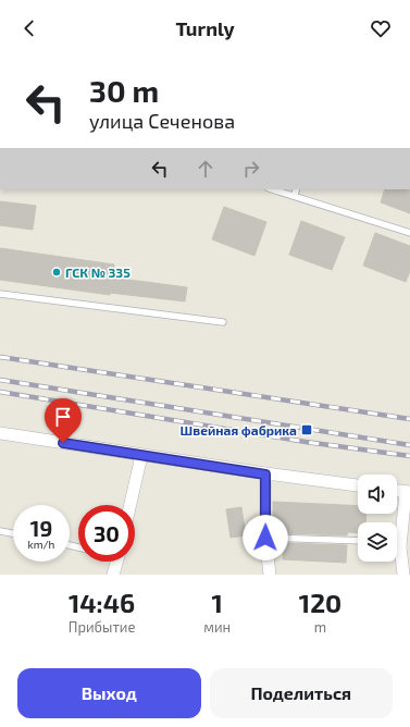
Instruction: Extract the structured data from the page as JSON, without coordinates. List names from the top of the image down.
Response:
{
  "places": {
    "other": ["ГСК № 335"],
    "transit": ["Швейная фабрика"]
  },
  "page": {
    "header": "Turnly",
    "turn": ["30 m", "улица Сеченова"],
    "speed": "19 km/h",
    "limit": "30",
    "eta": [
      "14:46",
      "Прибытие",
      "1",
      "мин",
      "120",
      "m"
    ],
    "buttons": ["Выход", "Поделиться"]
  }
}
